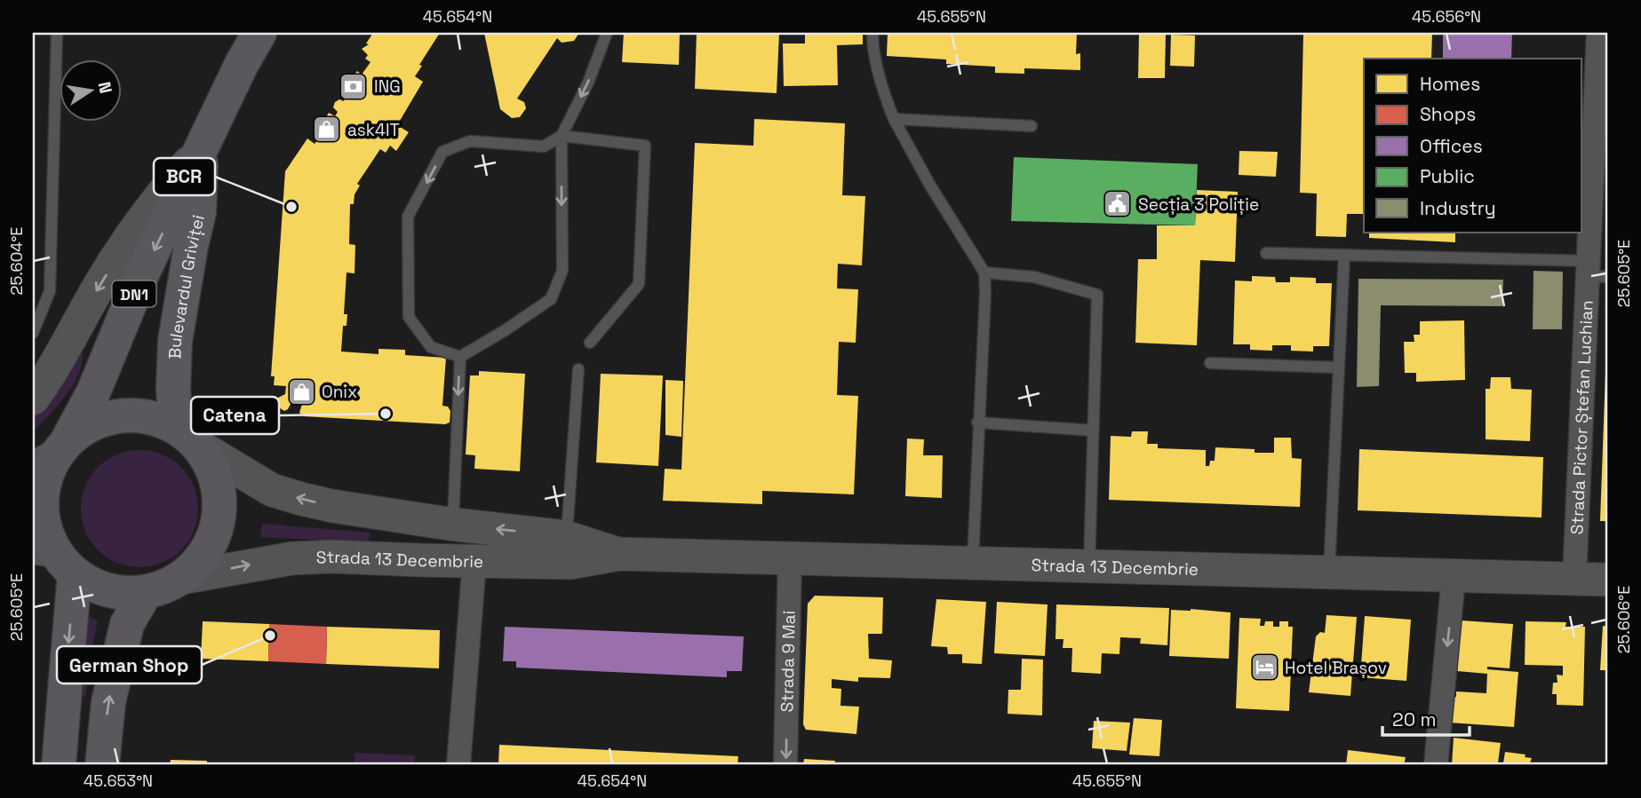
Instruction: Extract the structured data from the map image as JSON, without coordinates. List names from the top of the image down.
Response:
{
  "streets": {
    "main road": ["Bulevardul Griviței", "DN1", "Strada 13 Decembrie"],
    "street": ["Strada Pictor Ștefan Luchian", "Strada 9 Mai"]
  },
  "crossings": [
    ["Bulevardul Griviței", "DN1"],
    ["Bulevardul Griviței", "Strada 13 Decembrie"],
    ["DN1", "Strada 13 Decembrie"],
    ["Strada Pictor Ștefan Luchian", "Strada 13 Decembrie"],
    ["Strada 13 Decembrie", "Strada 9 Mai"]
  ],
  "one_way": ["Strada 9 Mai"],
  "places": {
    "bank": ["ING"],
    "shop": ["ask4IT", "Onix"],
    "public building": ["Secția 3 Poliție"],
    "other": ["BCR", "Catena", "German Shop"],
    "hotel": ["Hotel Brașov"]
  },
  "legend": [
    "Homes",
    "Shops",
    "Offices",
    "Public",
    "Industry"
  ],
  "scale_bar": "20 m",
  "north": "right",
  "coordinates": [
    "45.654°N",
    "45.655°N",
    "45.656°N",
    "25.604°E",
    "25.605°E",
    "25.606°E",
    "45.653°N"
  ]
}
